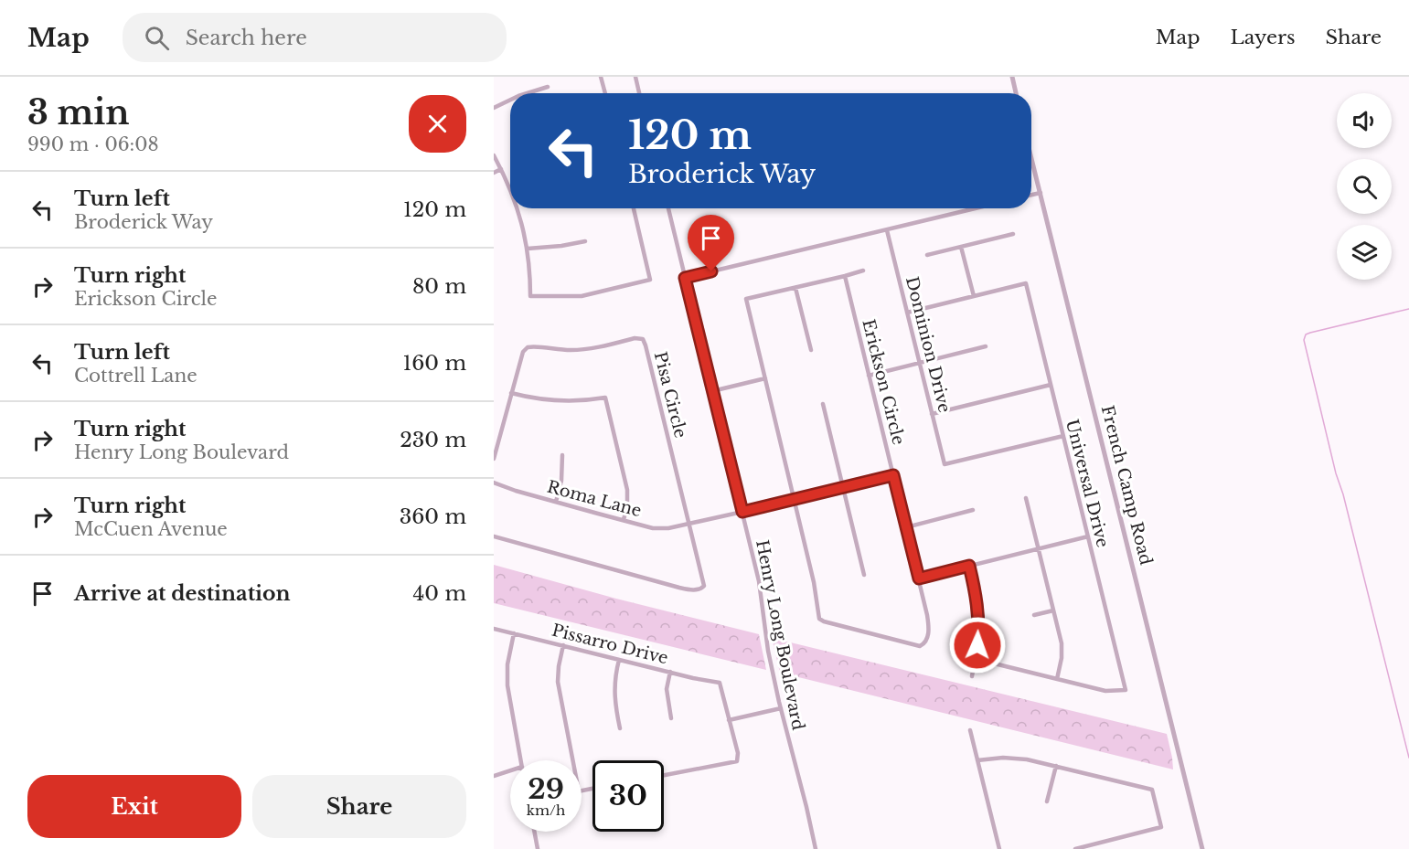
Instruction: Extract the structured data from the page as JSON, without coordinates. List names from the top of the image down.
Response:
{
  "streets": {
    "street": [
      "Dominion Drive",
      "Erickson Circle",
      "Pisa Circle",
      "Universal Drive",
      "French Camp Road",
      "Roma Lane",
      "Henry Long Boulevard",
      "Pissarro Drive"
    ]
  },
  "crossings": [
    ["Dominion Drive", "Universal Drive"],
    ["Pisa Circle", "Roma Lane"]
  ],
  "page": {
    "header": "Map",
    "search": "Search here",
    "nav": ["Map", "Layers", "Share"],
    "heading": ["3 min", "990 m · 06:08"],
    "turn": ["120 m", "Broderick Way"],
    "list": [
      {
        "name": "Turn left",
        "note": "Broderick Way",
        "value": "120 m"
      },
      {
        "name": "Turn right",
        "note": "Erickson Circle",
        "value": "80 m"
      },
      {
        "name": "Turn left",
        "note": "Cottrell Lane",
        "value": "160 m"
      },
      {
        "name": "Turn right",
        "note": "Henry Long Boulevard",
        "value": "230 m"
      },
      {
        "name": "Turn right",
        "note": "McCuen Avenue",
        "value": "360 m"
      },
      {
        "name": "Arrive at destination",
        "value": "40 m"
      }
    ],
    "speed": "29 km/h",
    "limit": "30",
    "buttons": ["Exit", "Share"]
  }
}
